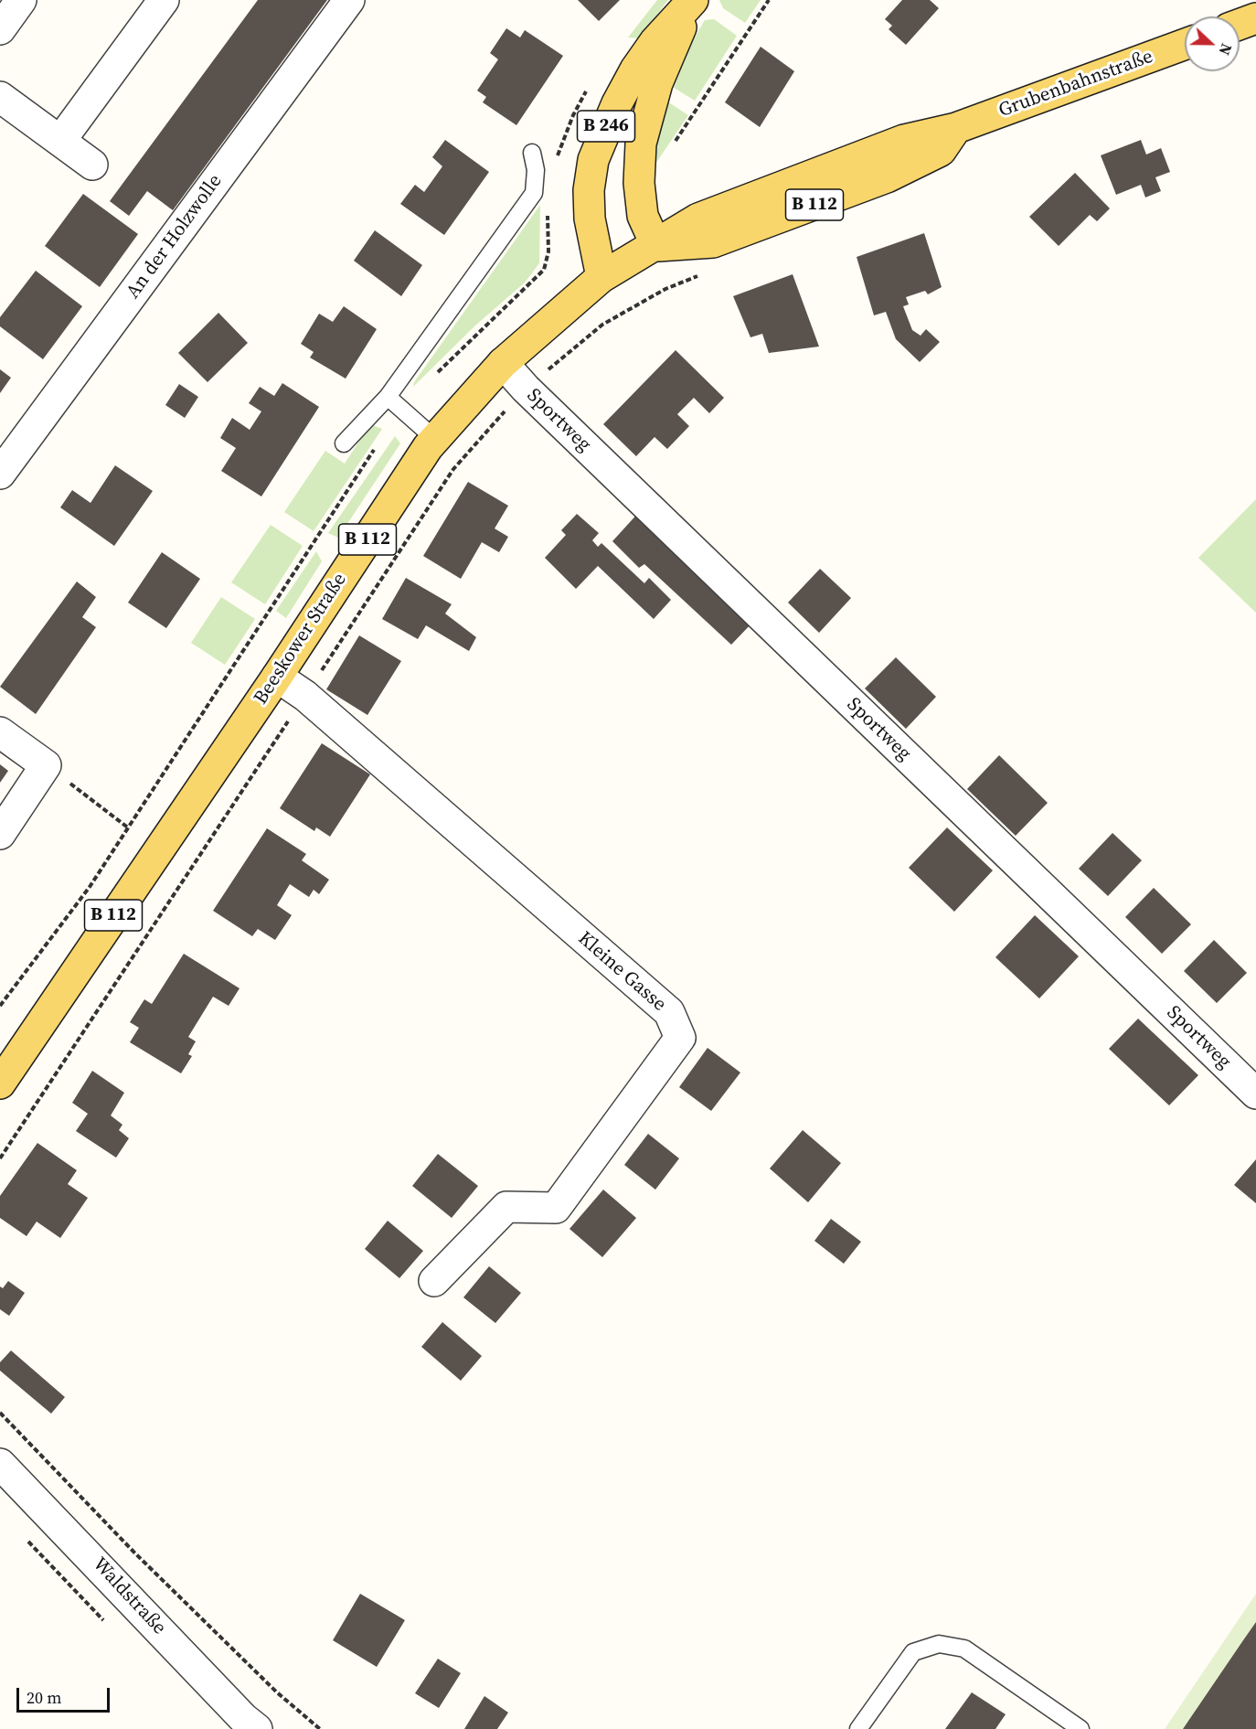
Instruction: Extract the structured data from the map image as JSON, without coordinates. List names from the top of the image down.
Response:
{
  "streets": {
    "main road": [
      "Grubenbahnstraße",
      "B 246",
      "B 112",
      "Beeskower Straße"
    ],
    "street": [
      "An der Holzwolle",
      "Sportweg",
      "Kleine Gasse",
      "Waldstraße"
    ]
  },
  "crossings": [
    ["Grubenbahnstraße", "B 246"],
    ["Grubenbahnstraße", "Beeskower Straße"],
    ["B 246", "Beeskower Straße"],
    ["Sportweg", "Beeskower Straße"],
    ["Beeskower Straße", "Kleine Gasse"]
  ],
  "scale_bar": "20 m",
  "north": "right"
}
